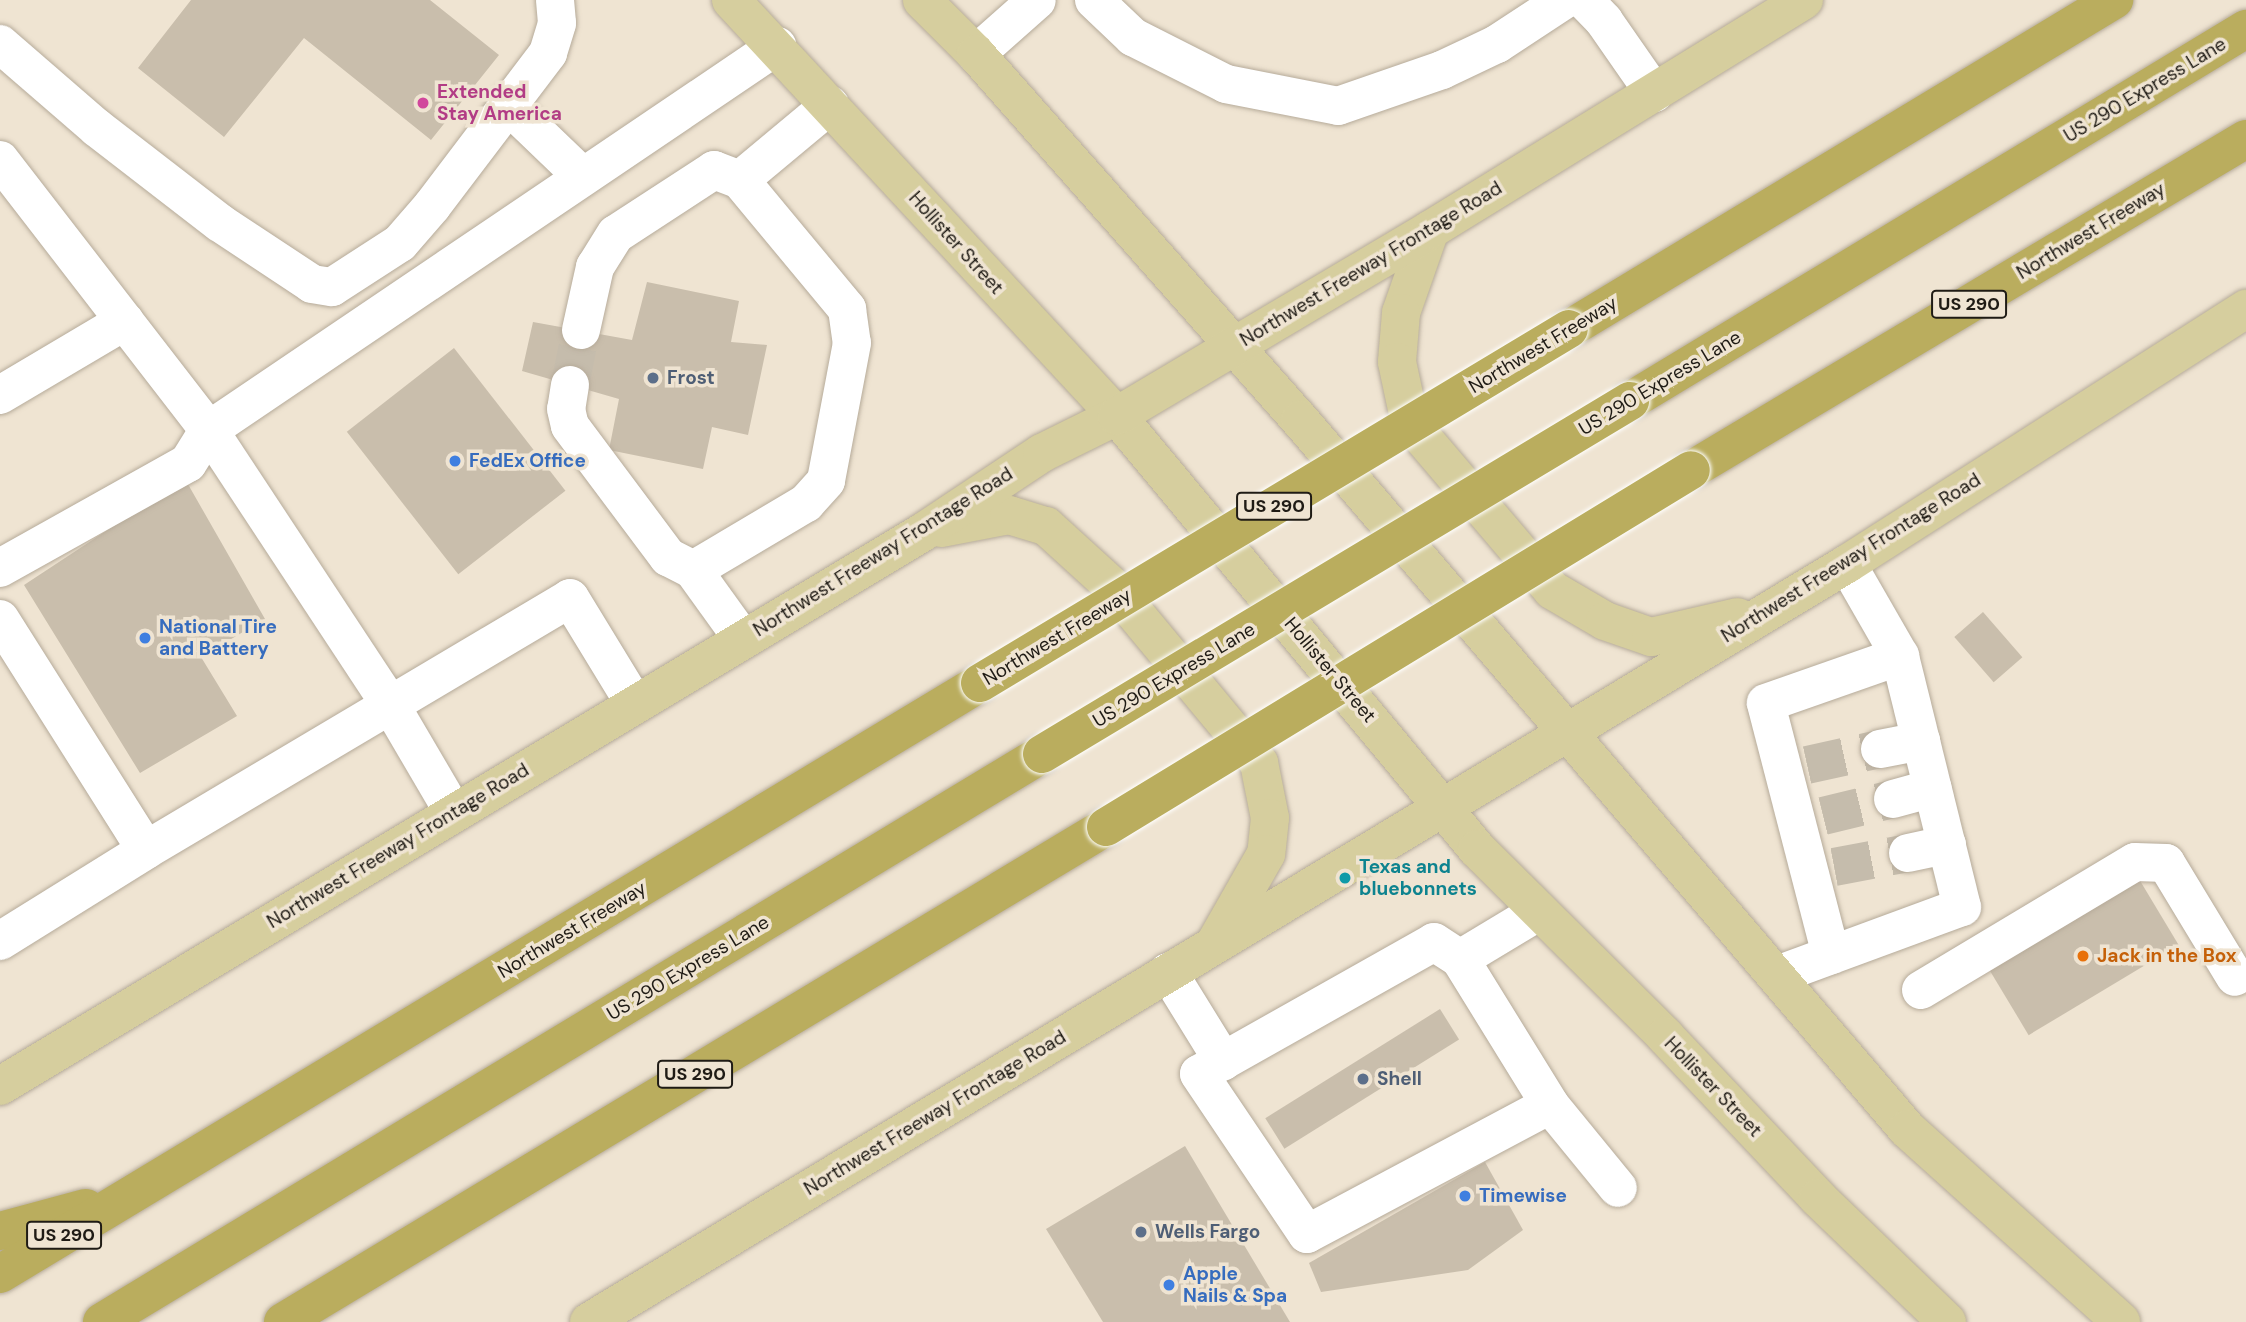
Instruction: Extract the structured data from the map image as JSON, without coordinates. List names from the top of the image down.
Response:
{
  "streets": {
    "highway": ["US 290 Express Lane", "Northwest Freeway", "US 290"],
    "main road": ["Hollister Street", "Northwest Freeway Frontage Road"]
  },
  "crossings": [
    ["Hollister Street", "Northwest Freeway Frontage Road"]
  ],
  "places": [
    "Extended Stay America",
    "Frost",
    "FedEx Office",
    "National Tire and Battery",
    "Texas and bluebonnets",
    "Jack in the Box",
    "Shell",
    "Timewise",
    "Wells Fargo",
    "Apple Nails & Spa"
  ]
}
